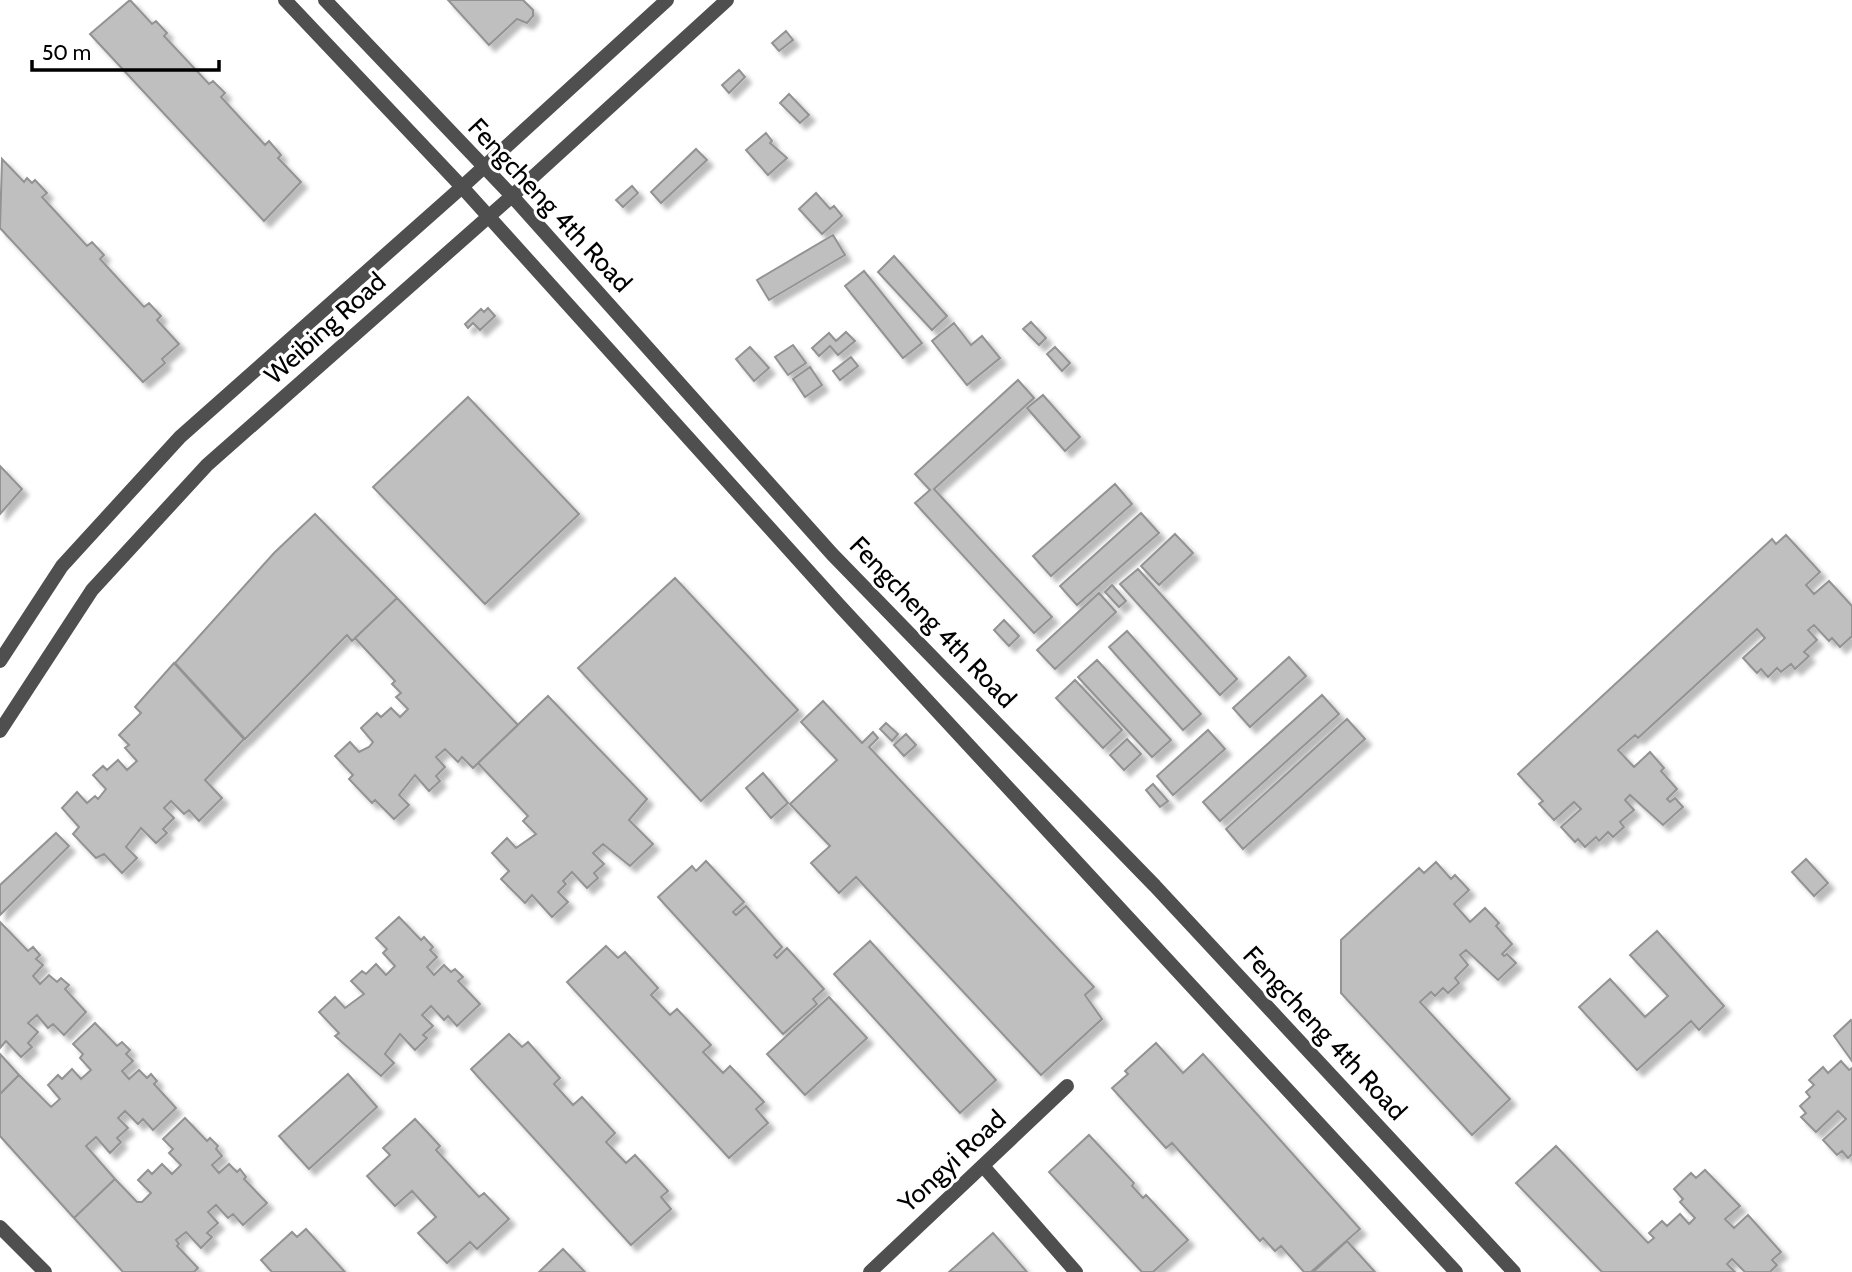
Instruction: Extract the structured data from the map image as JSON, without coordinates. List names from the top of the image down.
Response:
{
  "streets": {
    "street": ["Fengcheng 4th Road", "Weibing Road", "Yongyi Road"]
  },
  "crossings": [
    ["Fengcheng 4th Road", "Weibing Road"]
  ],
  "scale_bar": "50 m"
}
